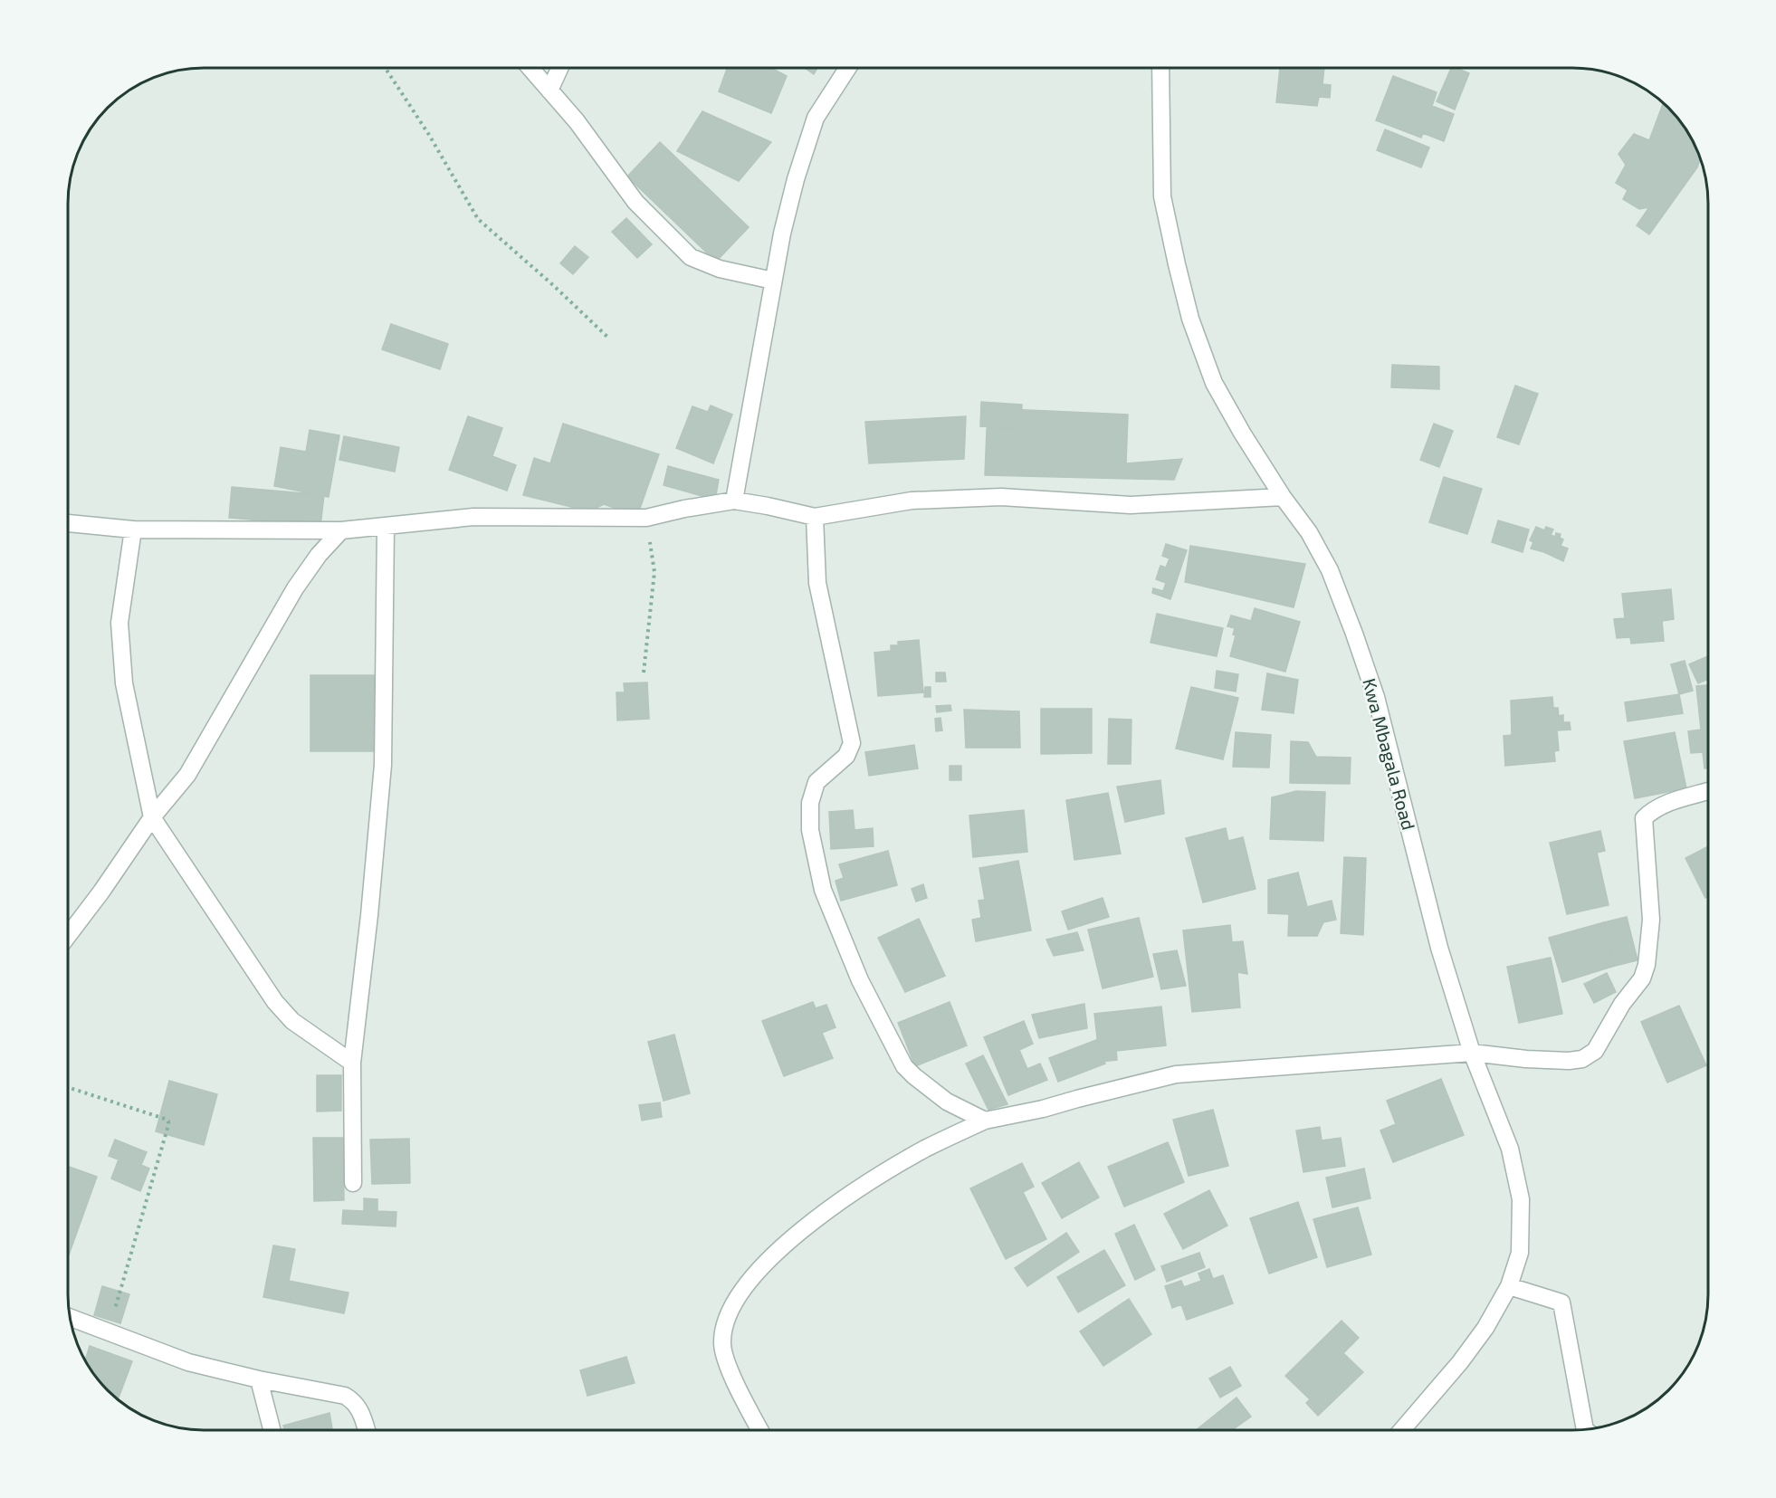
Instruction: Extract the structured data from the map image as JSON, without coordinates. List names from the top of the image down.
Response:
{
  "streets": {
    "street": ["Kwa Mbagala Road"]
  }
}
